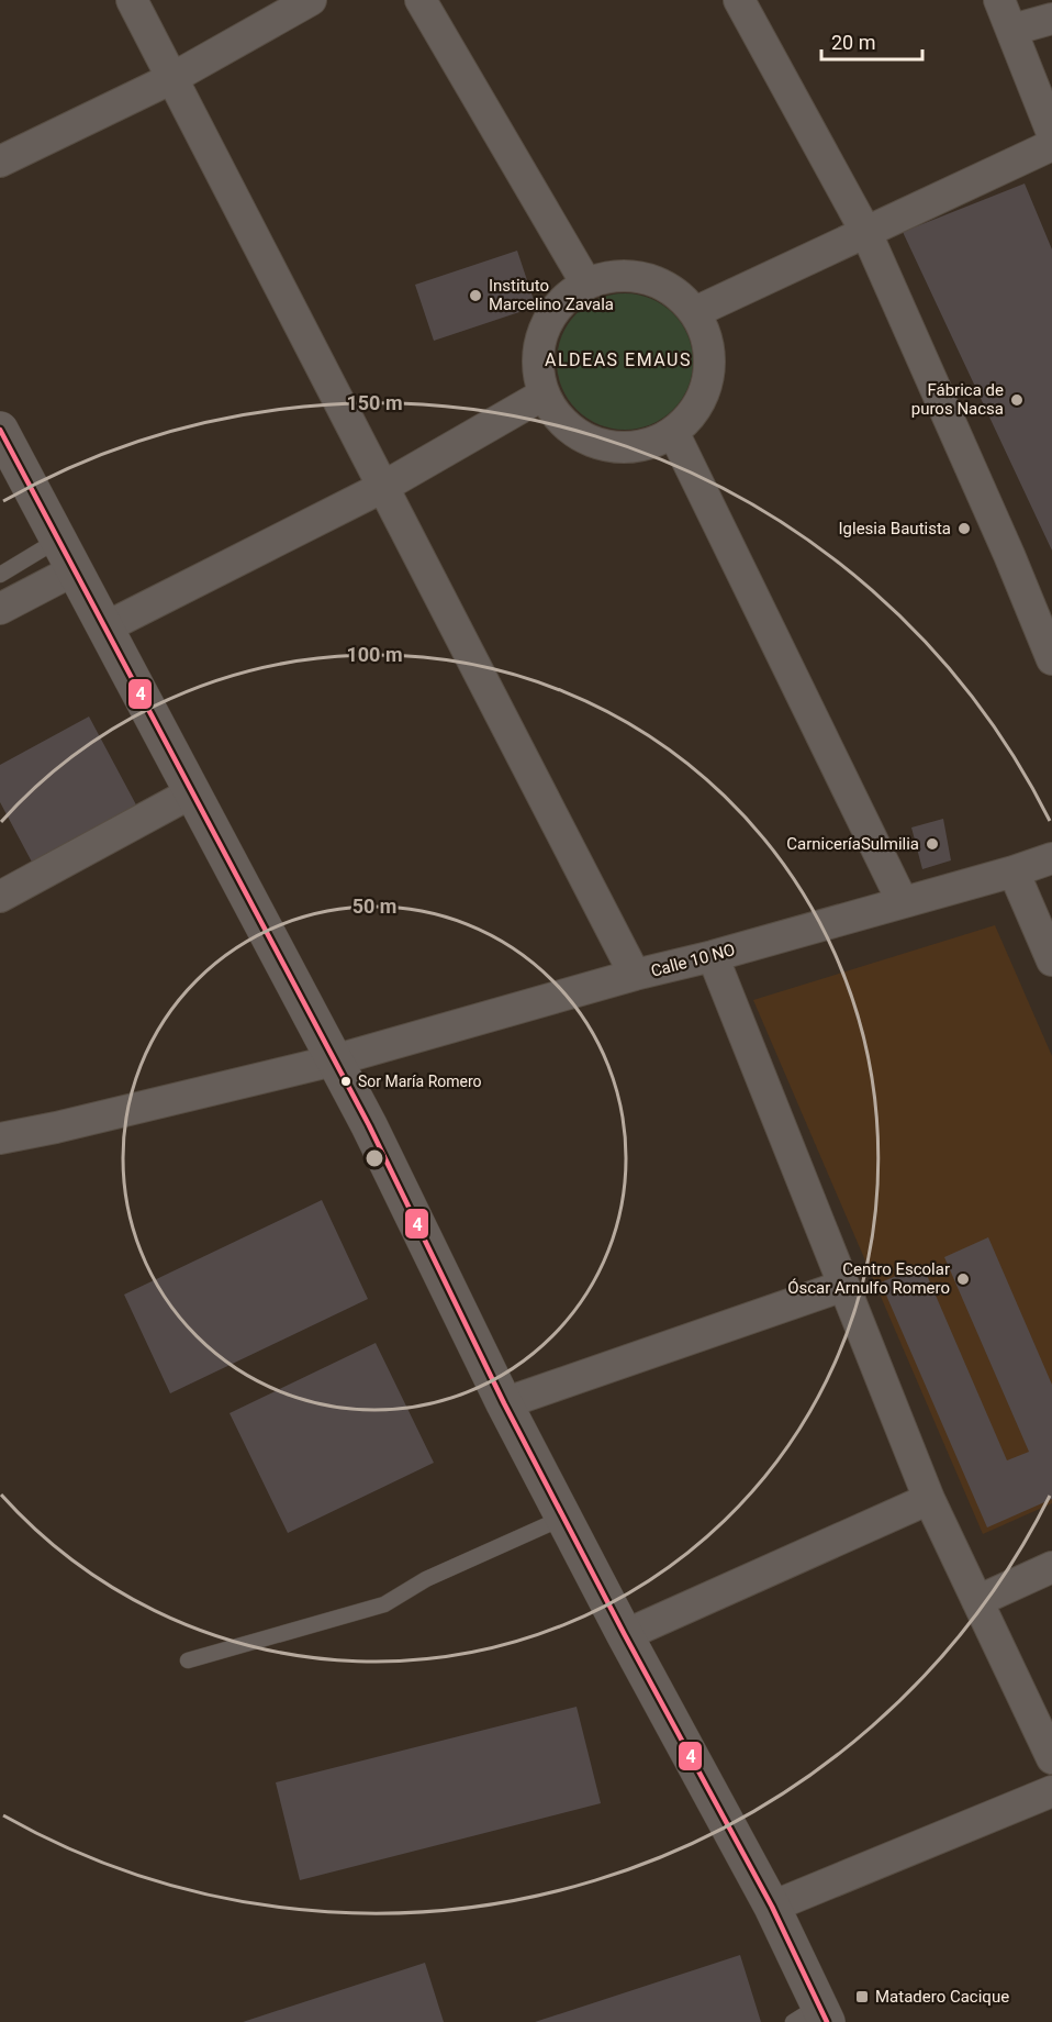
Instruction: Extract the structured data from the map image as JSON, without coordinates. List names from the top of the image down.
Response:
{
  "streets": {
    "street": ["Calle 10 NO"]
  },
  "districts": ["ALDEAS EMAUS"],
  "places": {
    "other": [
      "Instituto Marcelino Zavala",
      "Fábrica de puros Nacsa",
      "Iglesia Bautista",
      "CarniceríaSulmilia",
      "Sor María Romero",
      "Centro Escolar Óscar Arnulfo Romero"
    ],
    "transit": ["Matadero Cacique"]
  },
  "lines": ["transit line 4"],
  "scale_bar": "20 m",
  "rings": ["150 m", "100 m", "50 m"]
}
